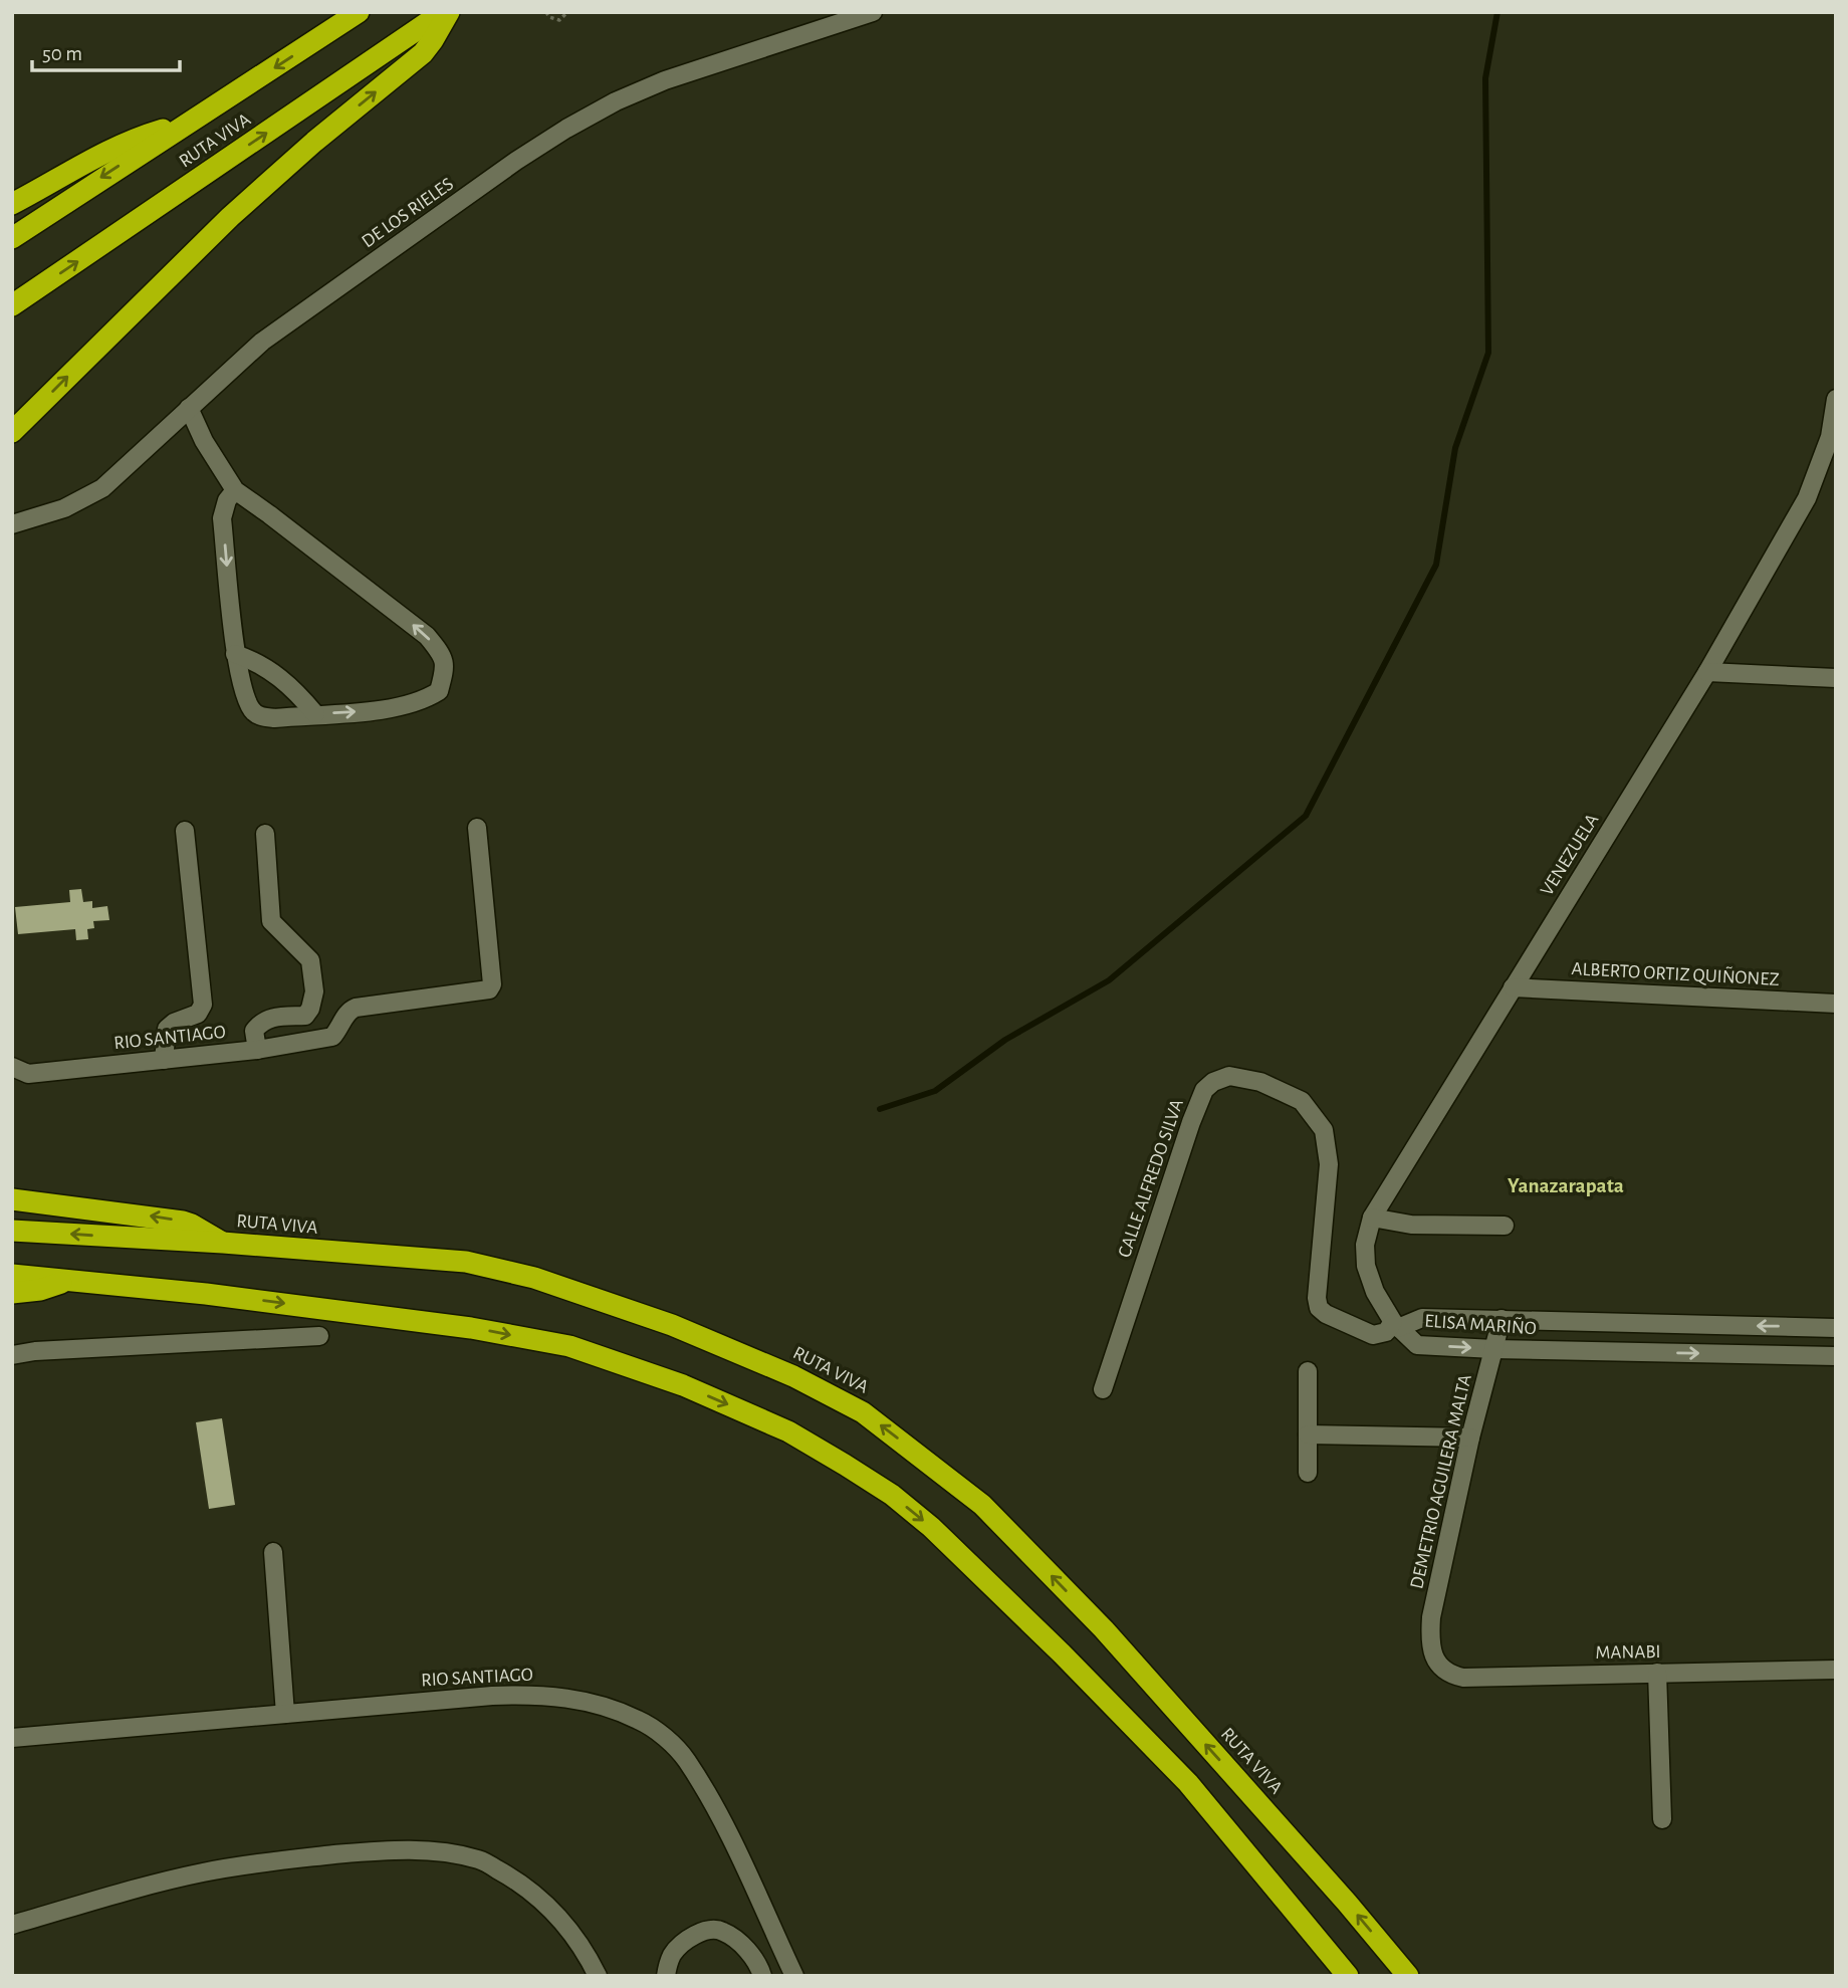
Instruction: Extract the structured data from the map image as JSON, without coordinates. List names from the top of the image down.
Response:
{
  "streets": {
    "highway": ["RUTA VIVA"],
    "street": [
      "DE LOS RIELES",
      "VENEZUELA",
      "ALBERTO ORTIZ QUIÑONEZ",
      "RIO SANTIAGO",
      "CALLE ALFREDO SILVA",
      "ELISA MARIÑO",
      "DEMETRIO AGUILERA MALTA",
      "MANABI"
    ]
  },
  "crossings": [
    ["VENEZUELA", "ALBERTO ORTIZ QUIÑONEZ"],
    ["VENEZUELA", "CALLE ALFREDO SILVA"],
    ["VENEZUELA", "ELISA MARIÑO"],
    ["CALLE ALFREDO SILVA", "ELISA MARIÑO"],
    ["ELISA MARIÑO", "DEMETRIO AGUILERA MALTA"],
    ["DEMETRIO AGUILERA MALTA", "MANABI"]
  ],
  "districts": ["Yanazarapata"],
  "scale_bar": "50 m"
}
